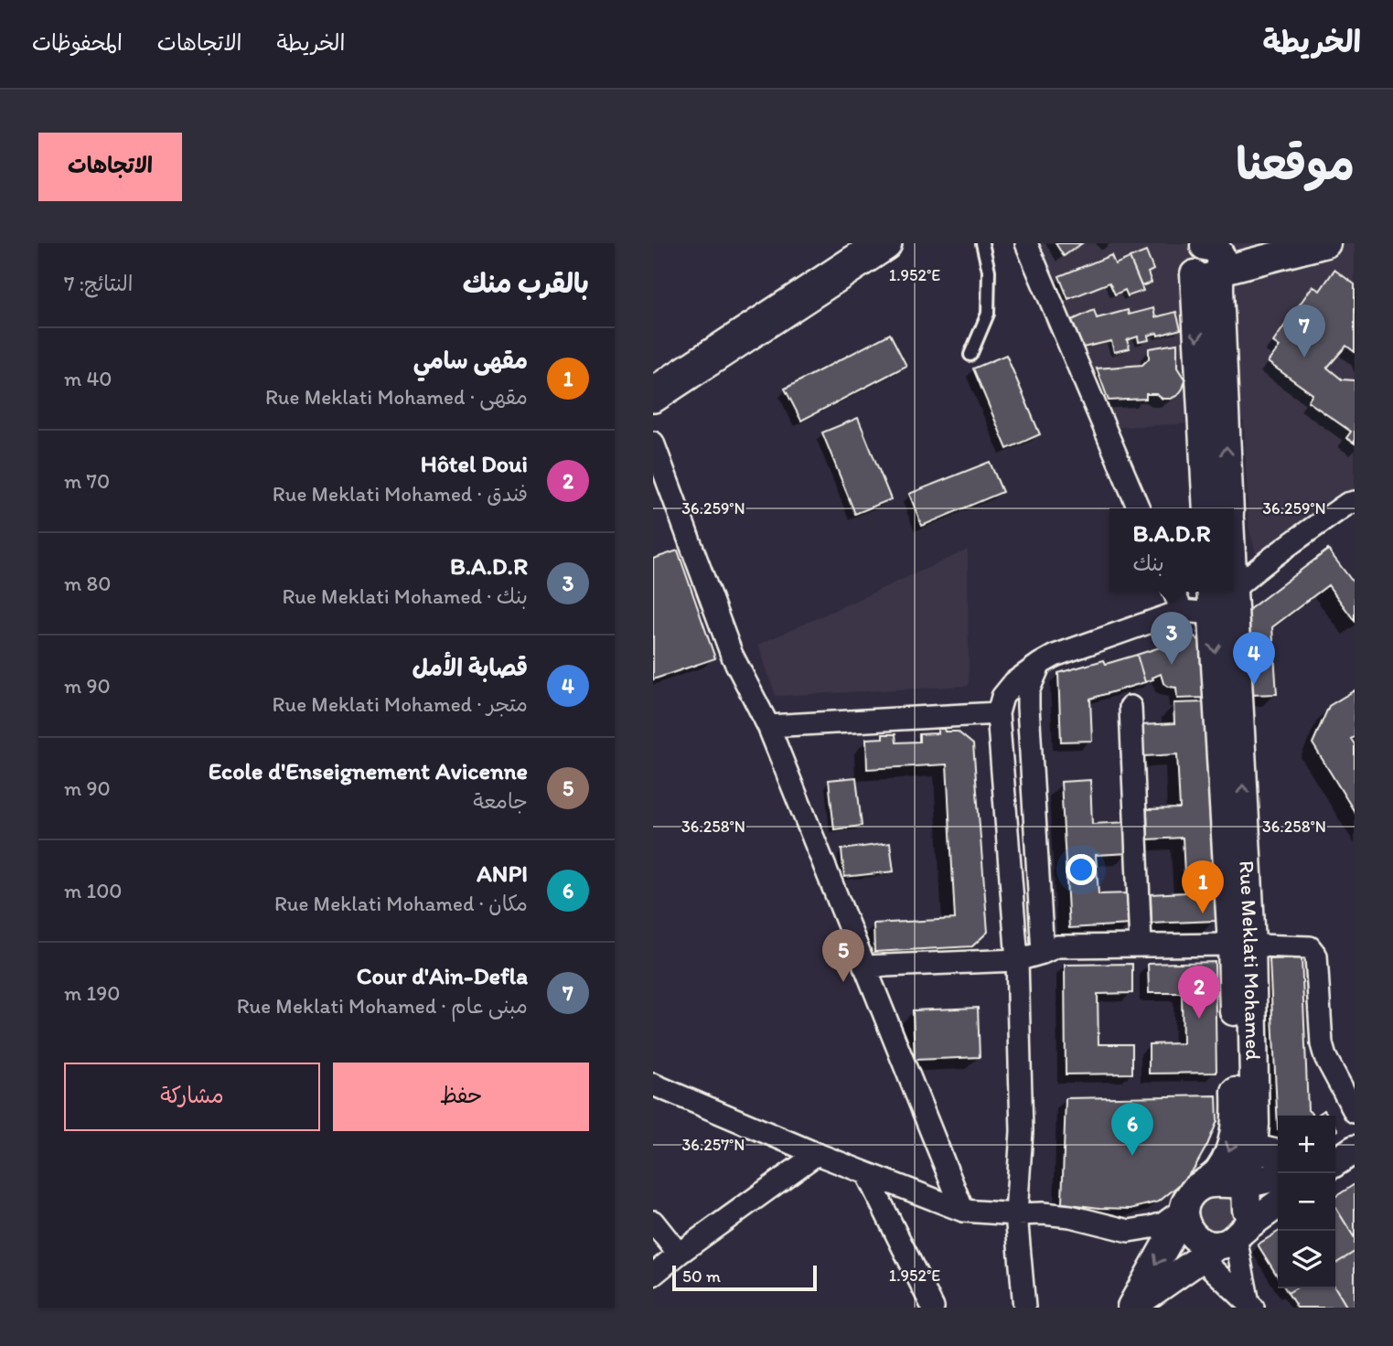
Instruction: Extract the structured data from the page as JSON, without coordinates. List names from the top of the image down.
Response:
{
  "streets": {
    "street": ["Rue Meklati Mohamed"]
  },
  "scale_bar": "50 m",
  "page": {
    "header": "الخريطة",
    "nav": ["الخريطة", "الاتجاهات", "المحفوظات"],
    "title": "موقعنا",
    "buttons": [
      "الاتجاهات",
      ["حفظ", "مشاركة"]
    ],
    "heading": ["بالقرب منك", "النتائج: 7"],
    "pins": [
      "7",
      "3",
      "4",
      "1",
      "5",
      "2",
      "6"
    ],
    "list": [
      {
        "mark": "1",
        "name": "مقهى سامي",
        "note": "مقهى · Rue Meklati Mohamed",
        "value": "40 m"
      },
      {
        "mark": "2",
        "name": "Hôtel Doui",
        "note": "فندق · Rue Meklati Mohamed",
        "value": "70 m"
      },
      {
        "mark": "3",
        "name": "B.A.D.R",
        "note": "بنك · Rue Meklati Mohamed",
        "value": "80 m"
      },
      {
        "mark": "4",
        "name": "قصابة الأمل",
        "note": "متجر · Rue Meklati Mohamed",
        "value": "90 m"
      },
      {
        "mark": "5",
        "name": "Ecole d'Enseignement Avicenne",
        "note": "جامعة",
        "value": "90 m"
      },
      {
        "mark": "6",
        "name": "ANPI",
        "note": "مكان · Rue Meklati Mohamed",
        "value": "100 m"
      },
      {
        "mark": "7",
        "name": "Cour d'Ain-Defla",
        "note": "مبنى عام · Rue Meklati Mohamed",
        "value": "190 m"
      }
    ],
    "popup": ["B.A.D.R", "بنك"],
    "map_buttons": ["+", "−"],
    "scale": "50 m"
  },
  "coordinates": [
    "1.952°E",
    "36.259°N",
    "36.258°N",
    "36.257°N"
  ]
}
